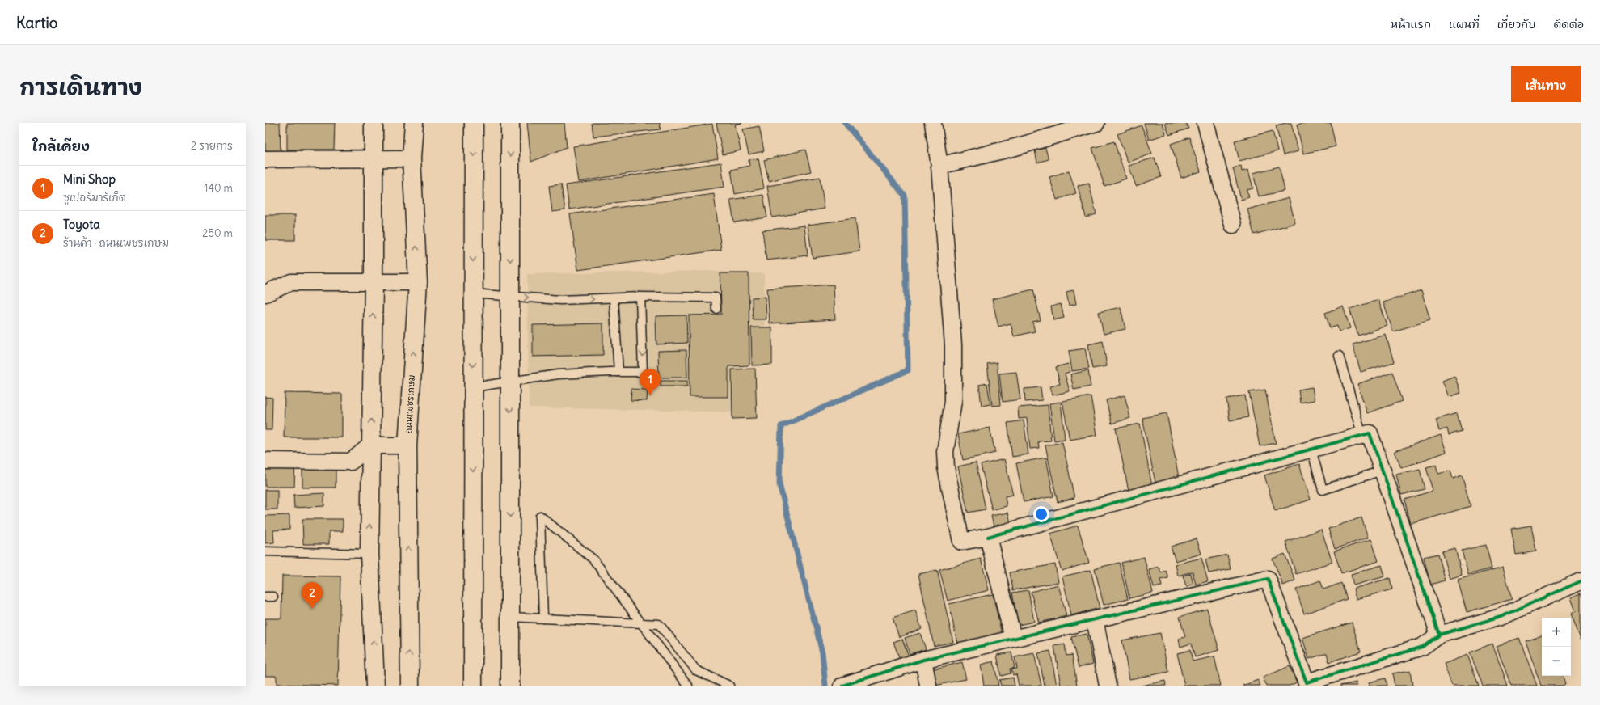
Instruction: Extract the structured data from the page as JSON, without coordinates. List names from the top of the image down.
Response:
{
  "streets": {
    "street": ["ถนนเพชรเกษม"]
  },
  "page": {
    "header": "Kartio",
    "nav": [
      "หน้าแรก",
      "แผนที่",
      "เกี่ยวกับ",
      "ติดต่อ"
    ],
    "title": "การเดินทาง",
    "buttons": "เส้นทาง",
    "heading": ["ใกล้เคียง", "2 รายการ"],
    "list": [
      {
        "mark": "1",
        "name": "Mini Shop",
        "note": "ซูเปอร์มาร์เก็ต",
        "value": "140 m"
      },
      {
        "mark": "2",
        "name": "Toyota",
        "note": "ร้านค้า · ถนนเพชรเกษม",
        "value": "250 m"
      }
    ],
    "pins": ["1", "2"],
    "map_buttons": ["+", "−"]
  }
}
